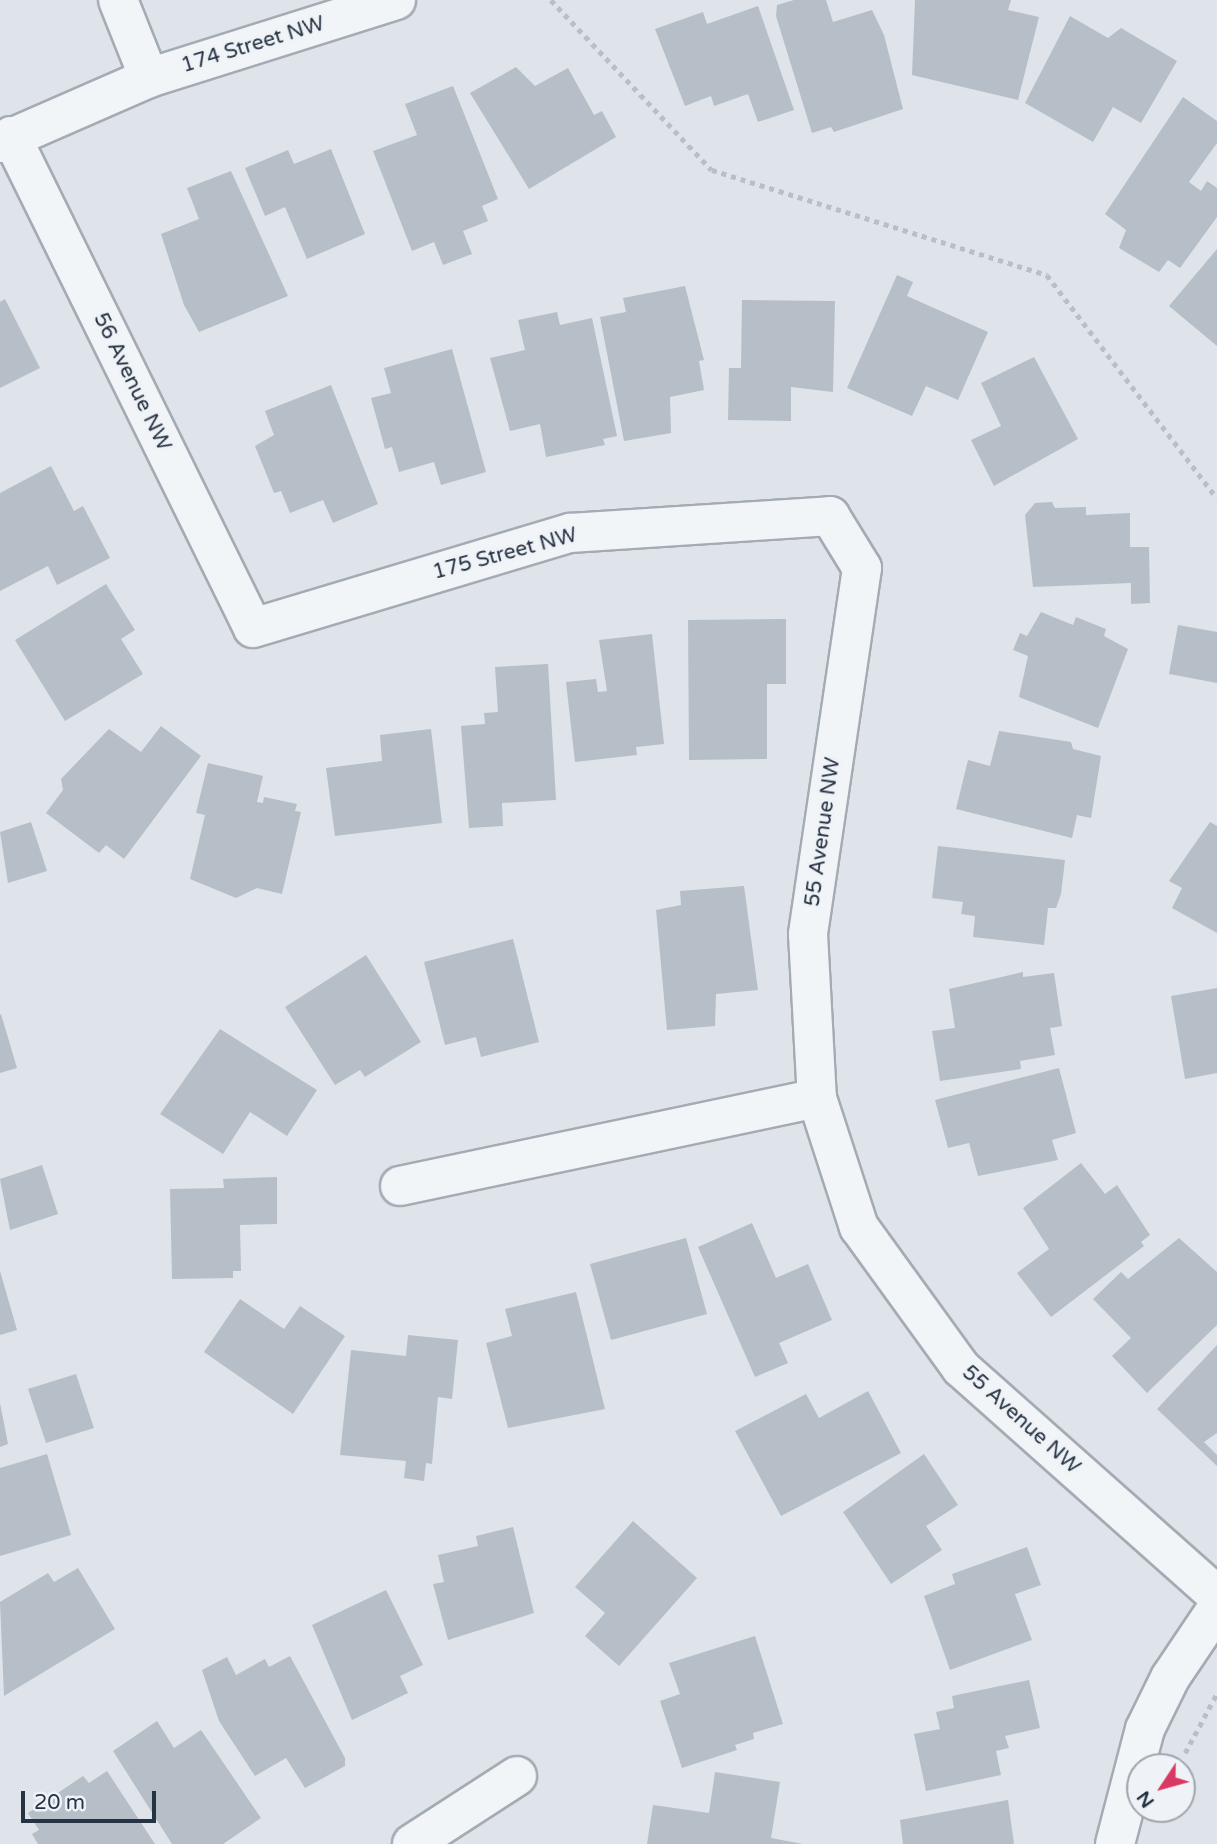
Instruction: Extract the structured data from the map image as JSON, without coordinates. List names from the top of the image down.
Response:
{
  "streets": {
    "street": [
      "174 Street NW",
      "56 Avenue NW",
      "175 Street NW",
      "55 Avenue NW"
    ]
  },
  "crossings": [
    ["174 Street NW", "56 Avenue NW"],
    ["56 Avenue NW", "175 Street NW"],
    ["175 Street NW", "55 Avenue NW"]
  ],
  "scale_bar": "20 m",
  "north": "bottom left"
}
